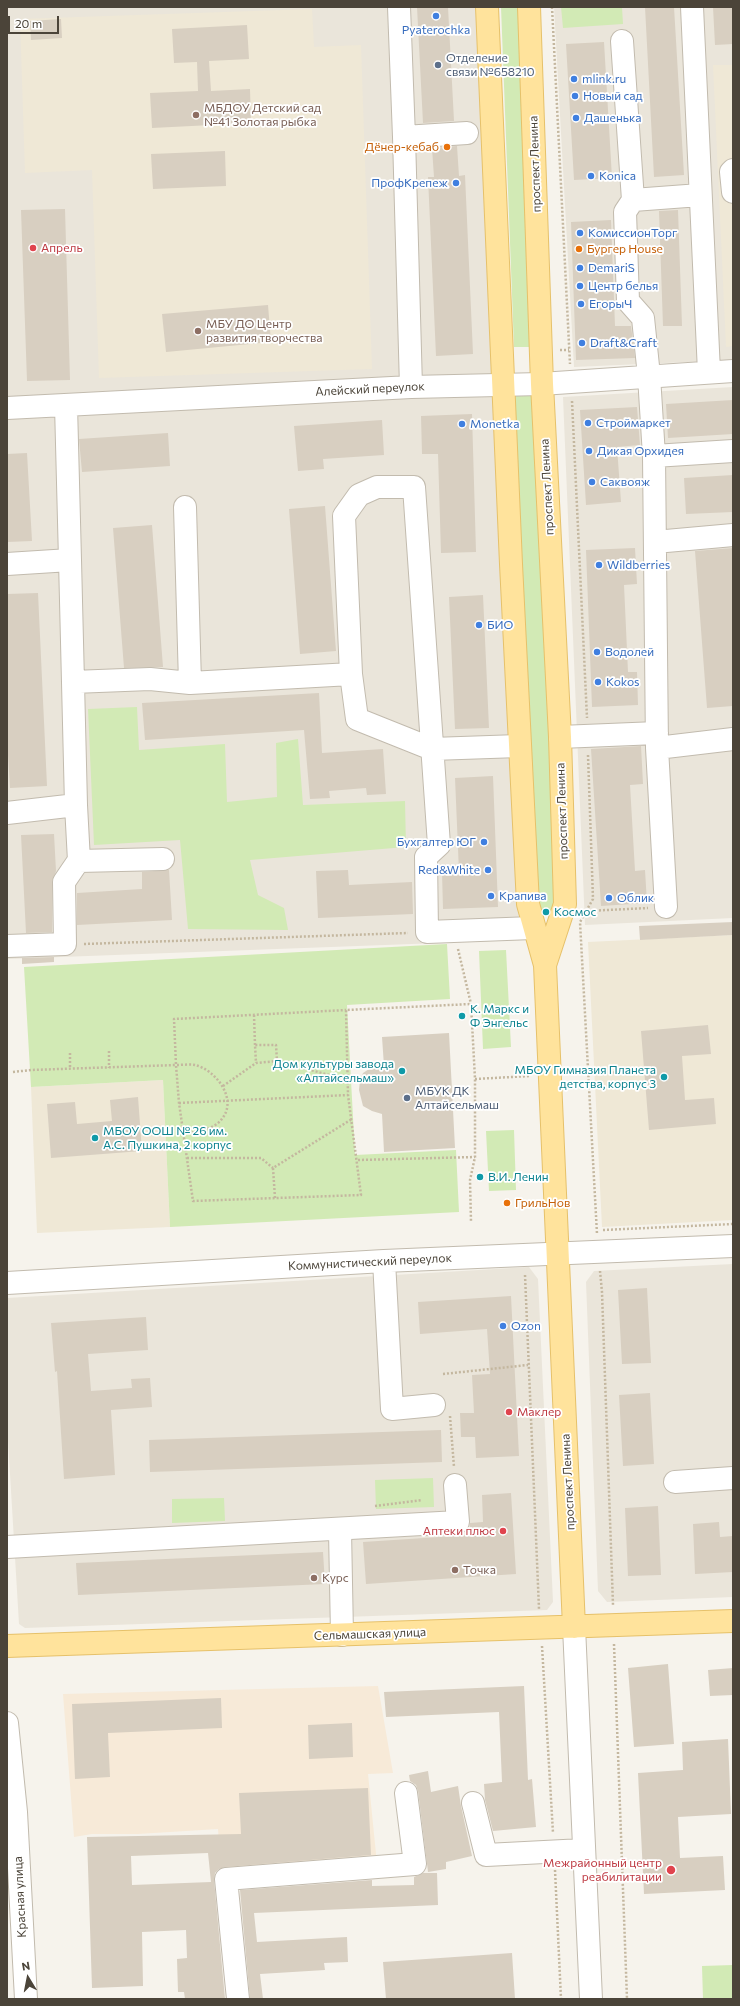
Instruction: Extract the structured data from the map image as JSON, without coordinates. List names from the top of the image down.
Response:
{
  "streets": {
    "main road": ["проспект Ленина", "Сельмашская улица"],
    "street": ["Алейский переулок", "Коммунистический переулок", "Красная улица"]
  },
  "crossings": [
    ["проспект Ленина", "Алейский переулок"],
    ["проспект Ленина", "Коммунистический переулок"],
    ["проспект Ленина", "Сельмашская улица"]
  ],
  "places": [
    "Pyaterochka",
    "Отделение связи №658210",
    "mlink.ru",
    "Новый сад",
    "МБДОУ Детский сад №41 Золотая рыбка",
    "Дашенька",
    "Дёнер-кебаб",
    "Konica",
    "ПрофКрепеж",
    "КомиссионТорг",
    "Апрель",
    "Бургер House",
    "DemariS",
    "Центр белья",
    "ЕгорыЧ",
    "МБУ ДО Центр развития творчества",
    "Draft&Craft",
    "Строймаркет",
    "Monetka",
    "Дикая Орхидея",
    "Саквояж",
    "Wildberries",
    "БИО",
    "Водолей",
    "Kokos",
    "Бухгалтер ЮГ",
    "Red&White",
    "Крапива",
    "Облик",
    "Космос",
    "К. Маркс и Ф Энгельс",
    "Дом культуры завода «Алтайсельмаш»",
    "МБОУ Гимназия Планета детства, корпус 3",
    "МБУК ДК Алтайсельмаш",
    "МБОУ ООШ № 26 им. А.С. Пушкина, 2 корпус",
    "В.И. Ленин",
    "ГрильНов",
    "Ozon",
    "Маклер",
    "Аптеки плюс",
    "Точка",
    "Курс",
    "Межрайонный центр реабилитации"
  ],
  "scale_bar": "20 m",
  "north": "top"
}
